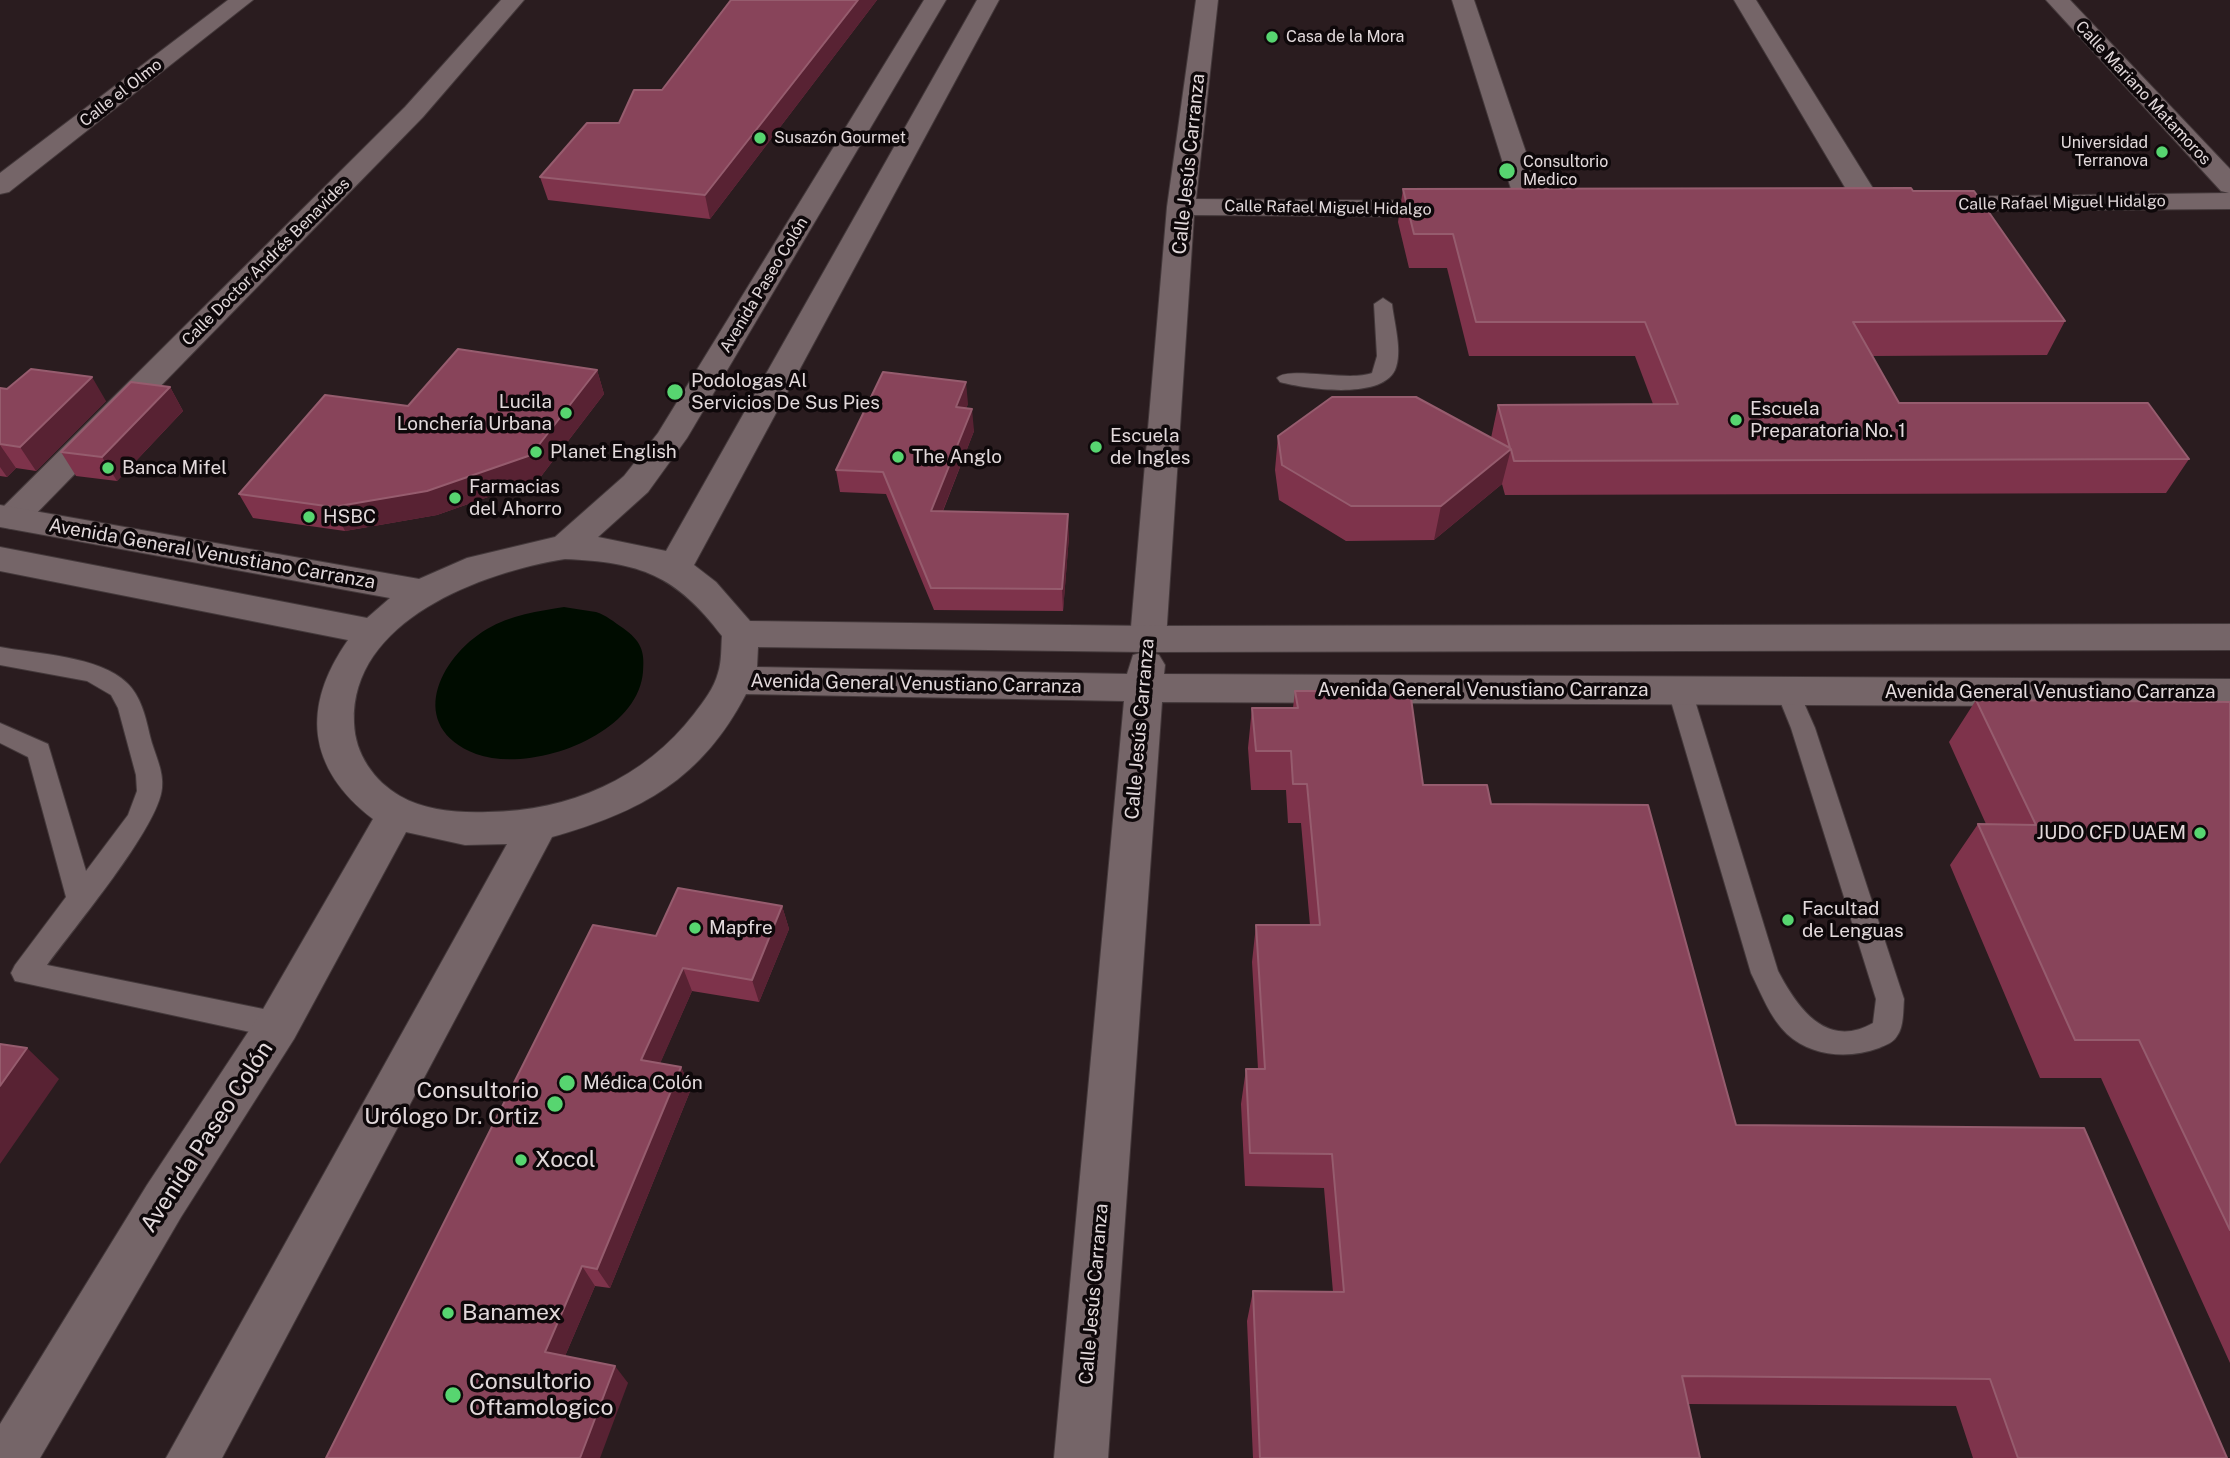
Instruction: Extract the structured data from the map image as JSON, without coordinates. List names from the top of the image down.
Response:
{
  "streets": {
    "main road": [
      "Calle el Olmo",
      "Calle Mariano Matamoros",
      "Calle Jesús Carranza",
      "Calle Rafael Miguel Hidalgo",
      "Calle Doctor Andrés Benavides",
      "Avenida Paseo Colón",
      "Avenida General Venustiano Carranza"
    ]
  },
  "crossings": [
    ["Calle Jesús Carranza", "Calle Rafael Miguel Hidalgo"],
    ["Calle Jesús Carranza", "Avenida General Venustiano Carranza"],
    ["Calle Doctor Andrés Benavides", "Avenida General Venustiano Carranza"]
  ],
  "places": [
    "Casa de la Mora",
    "Susazón Gourmet",
    "Universidad Terranova",
    "Consultorio Medico",
    "Podologas Al Servicios De Sus Pies",
    "Lucila Lonchería Urbana",
    "Escuela Preparatoria No. 1",
    "Escuela de Ingles",
    "Planet English",
    "The Anglo",
    "Banca Mifel",
    "Farmacias del Ahorro",
    "HSBC",
    "JUDO CFD UAEM",
    "Facultad de Lenguas",
    "Mapfre",
    "Médica Colón",
    "Consultorio Urólogo Dr. Ortiz",
    "Xocol",
    "Banamex",
    "Consultorio Oftamologico"
  ]
}
